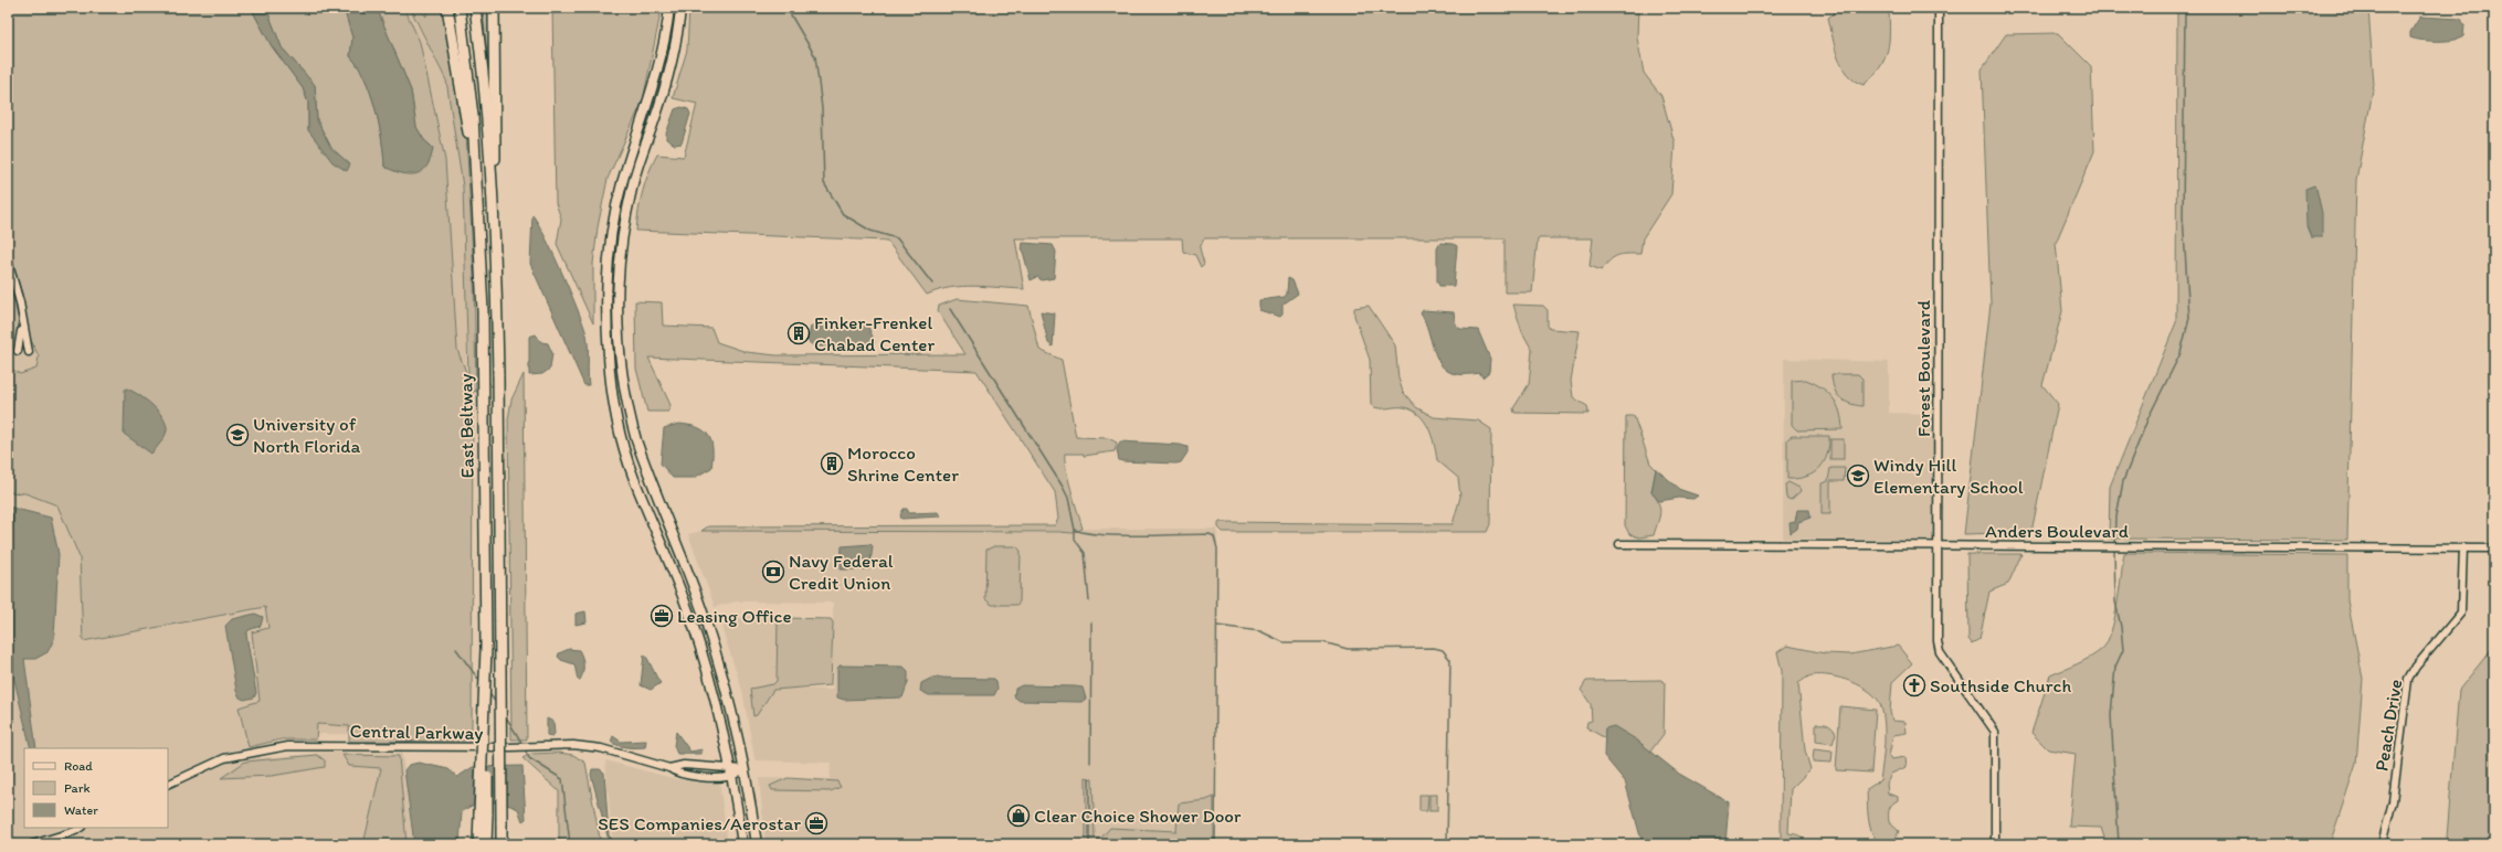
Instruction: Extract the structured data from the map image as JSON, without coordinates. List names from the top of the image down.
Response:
{
  "streets": {
    "highway": ["East Beltway"],
    "street": [
      "Forest Boulevard",
      "Anders Boulevard",
      "Peach Drive",
      "Central Parkway"
    ]
  },
  "crossings": [
    ["Forest Boulevard", "Anders Boulevard"],
    ["Anders Boulevard", "Peach Drive"]
  ],
  "places": {
    "building": ["Finker-Frenkel Chabad Center", "Morocco Shrine Center"],
    "school or university": ["University of North Florida", "Windy Hill Elementary School"],
    "bank": ["Navy Federal Credit Union"],
    "office": ["Leasing Office", "SES Companies/Aerostar"],
    "church": ["Southside Church"],
    "shop": ["Clear Choice Shower Door"]
  },
  "legend": ["Road", "Park", "Water"]
}
